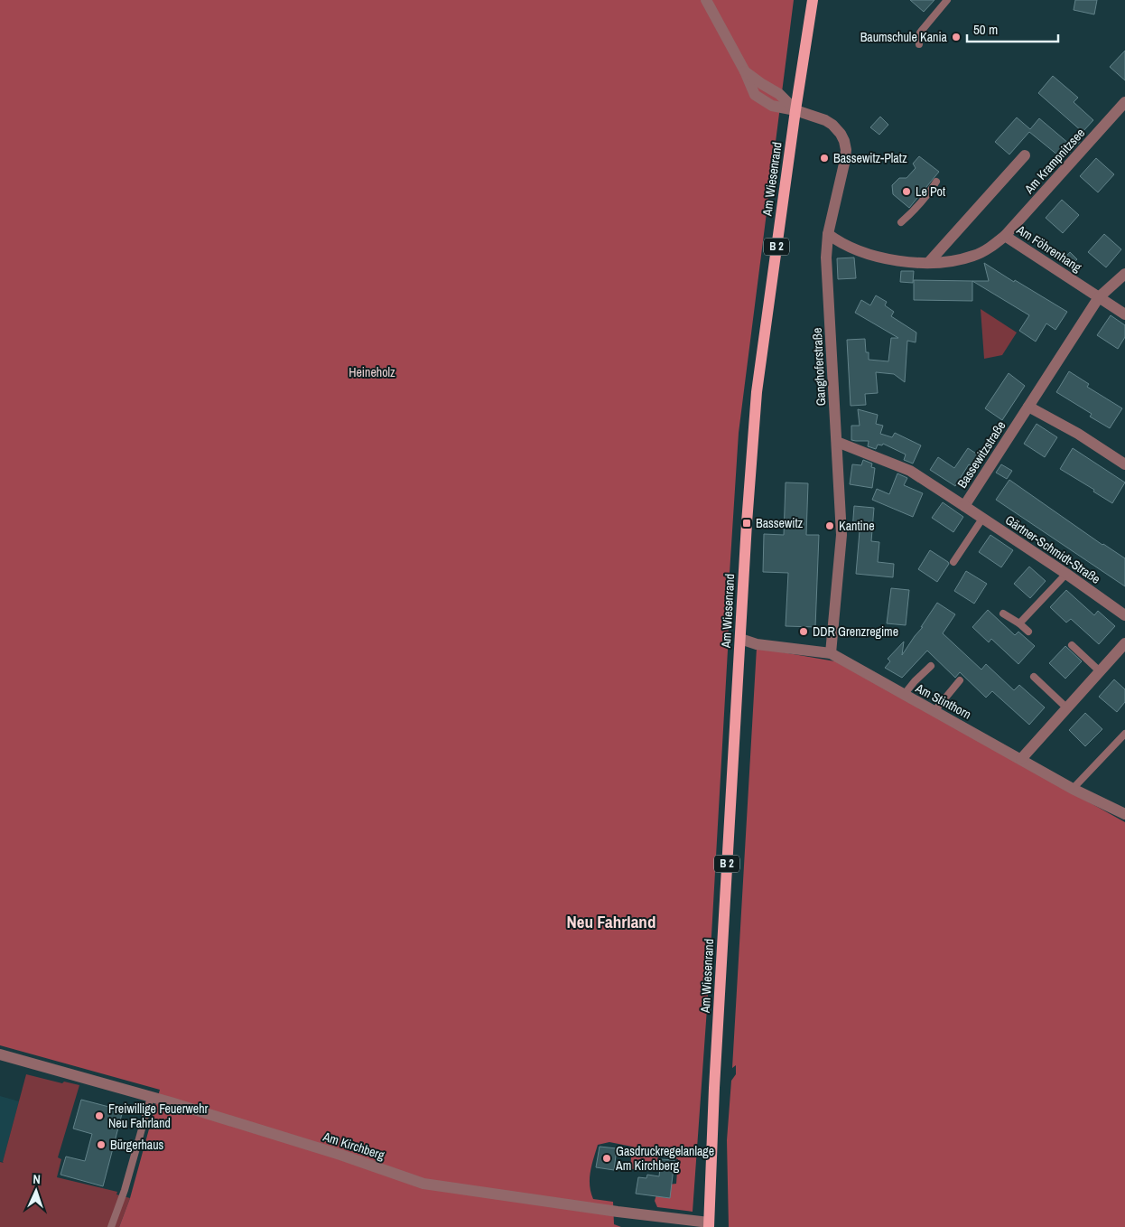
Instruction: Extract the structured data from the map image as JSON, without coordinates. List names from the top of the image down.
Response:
{
  "streets": {
    "main road": ["Am Wiesenrand", "B 2"],
    "street": [
      "Am Krampnitzsee",
      "Am Föhrenhang",
      "Ganghoferstraße",
      "Bassewitzstraße",
      "Gärtner-Schmidt-Straße",
      "Am Stinthorn",
      "Am Kirchberg"
    ]
  },
  "crossings": [
    ["Am Krampnitzsee", "Am Föhrenhang"],
    ["Am Wiesenrand", "Ganghoferstraße"],
    ["Am Wiesenrand", "Am Stinthorn"],
    ["Am Wiesenrand", "Am Kirchberg"],
    ["Am Föhrenhang", "Ganghoferstraße"],
    ["Am Föhrenhang", "Bassewitzstraße"],
    ["Ganghoferstraße", "Bassewitzstraße"],
    ["Ganghoferstraße", "Am Stinthorn"],
    ["Bassewitzstraße", "Gärtner-Schmidt-Straße"]
  ],
  "districts": ["Neu Fahrland"],
  "parks": ["Heineholz"],
  "places": {
    "other": [
      "Baumschule Kania",
      "Bassewitz-Platz",
      "Le Pot",
      "Kantine",
      "DDR Grenzregime",
      "Freiwillige Feuerwehr Neu Fahrland",
      "Bürgerhaus",
      "Gasdruckregelanlage Am Kirchberg"
    ],
    "transit": ["Bassewitz"]
  },
  "scale_bar": "50 m",
  "north": "top"
}
